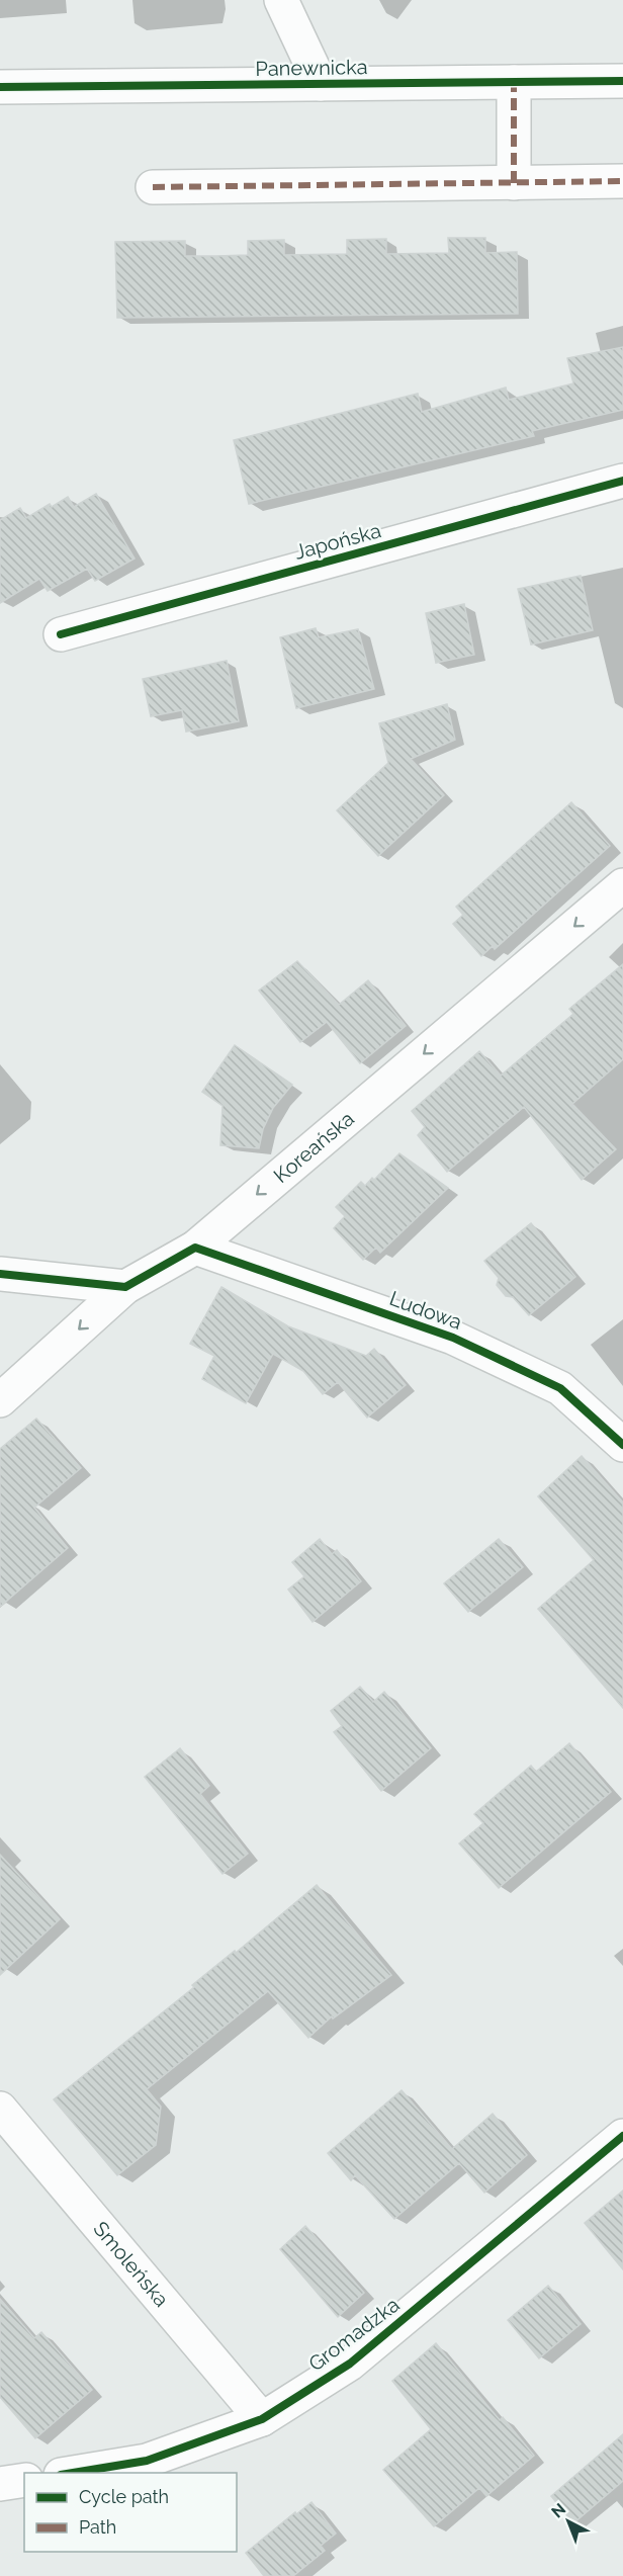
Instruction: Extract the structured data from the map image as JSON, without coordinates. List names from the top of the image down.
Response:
{
  "streets": {
    "street": [
      "Panewnicka",
      "Japońska",
      "Koreańska",
      "Ludowa",
      "Smoleńska",
      "Gromadzka"
    ]
  },
  "crossings": [
    ["Koreańska", "Ludowa"],
    ["Smoleńska", "Gromadzka"]
  ],
  "one_way": ["Koreańska"],
  "legend": ["Cycle path", "Path"],
  "north": "top left"
}
